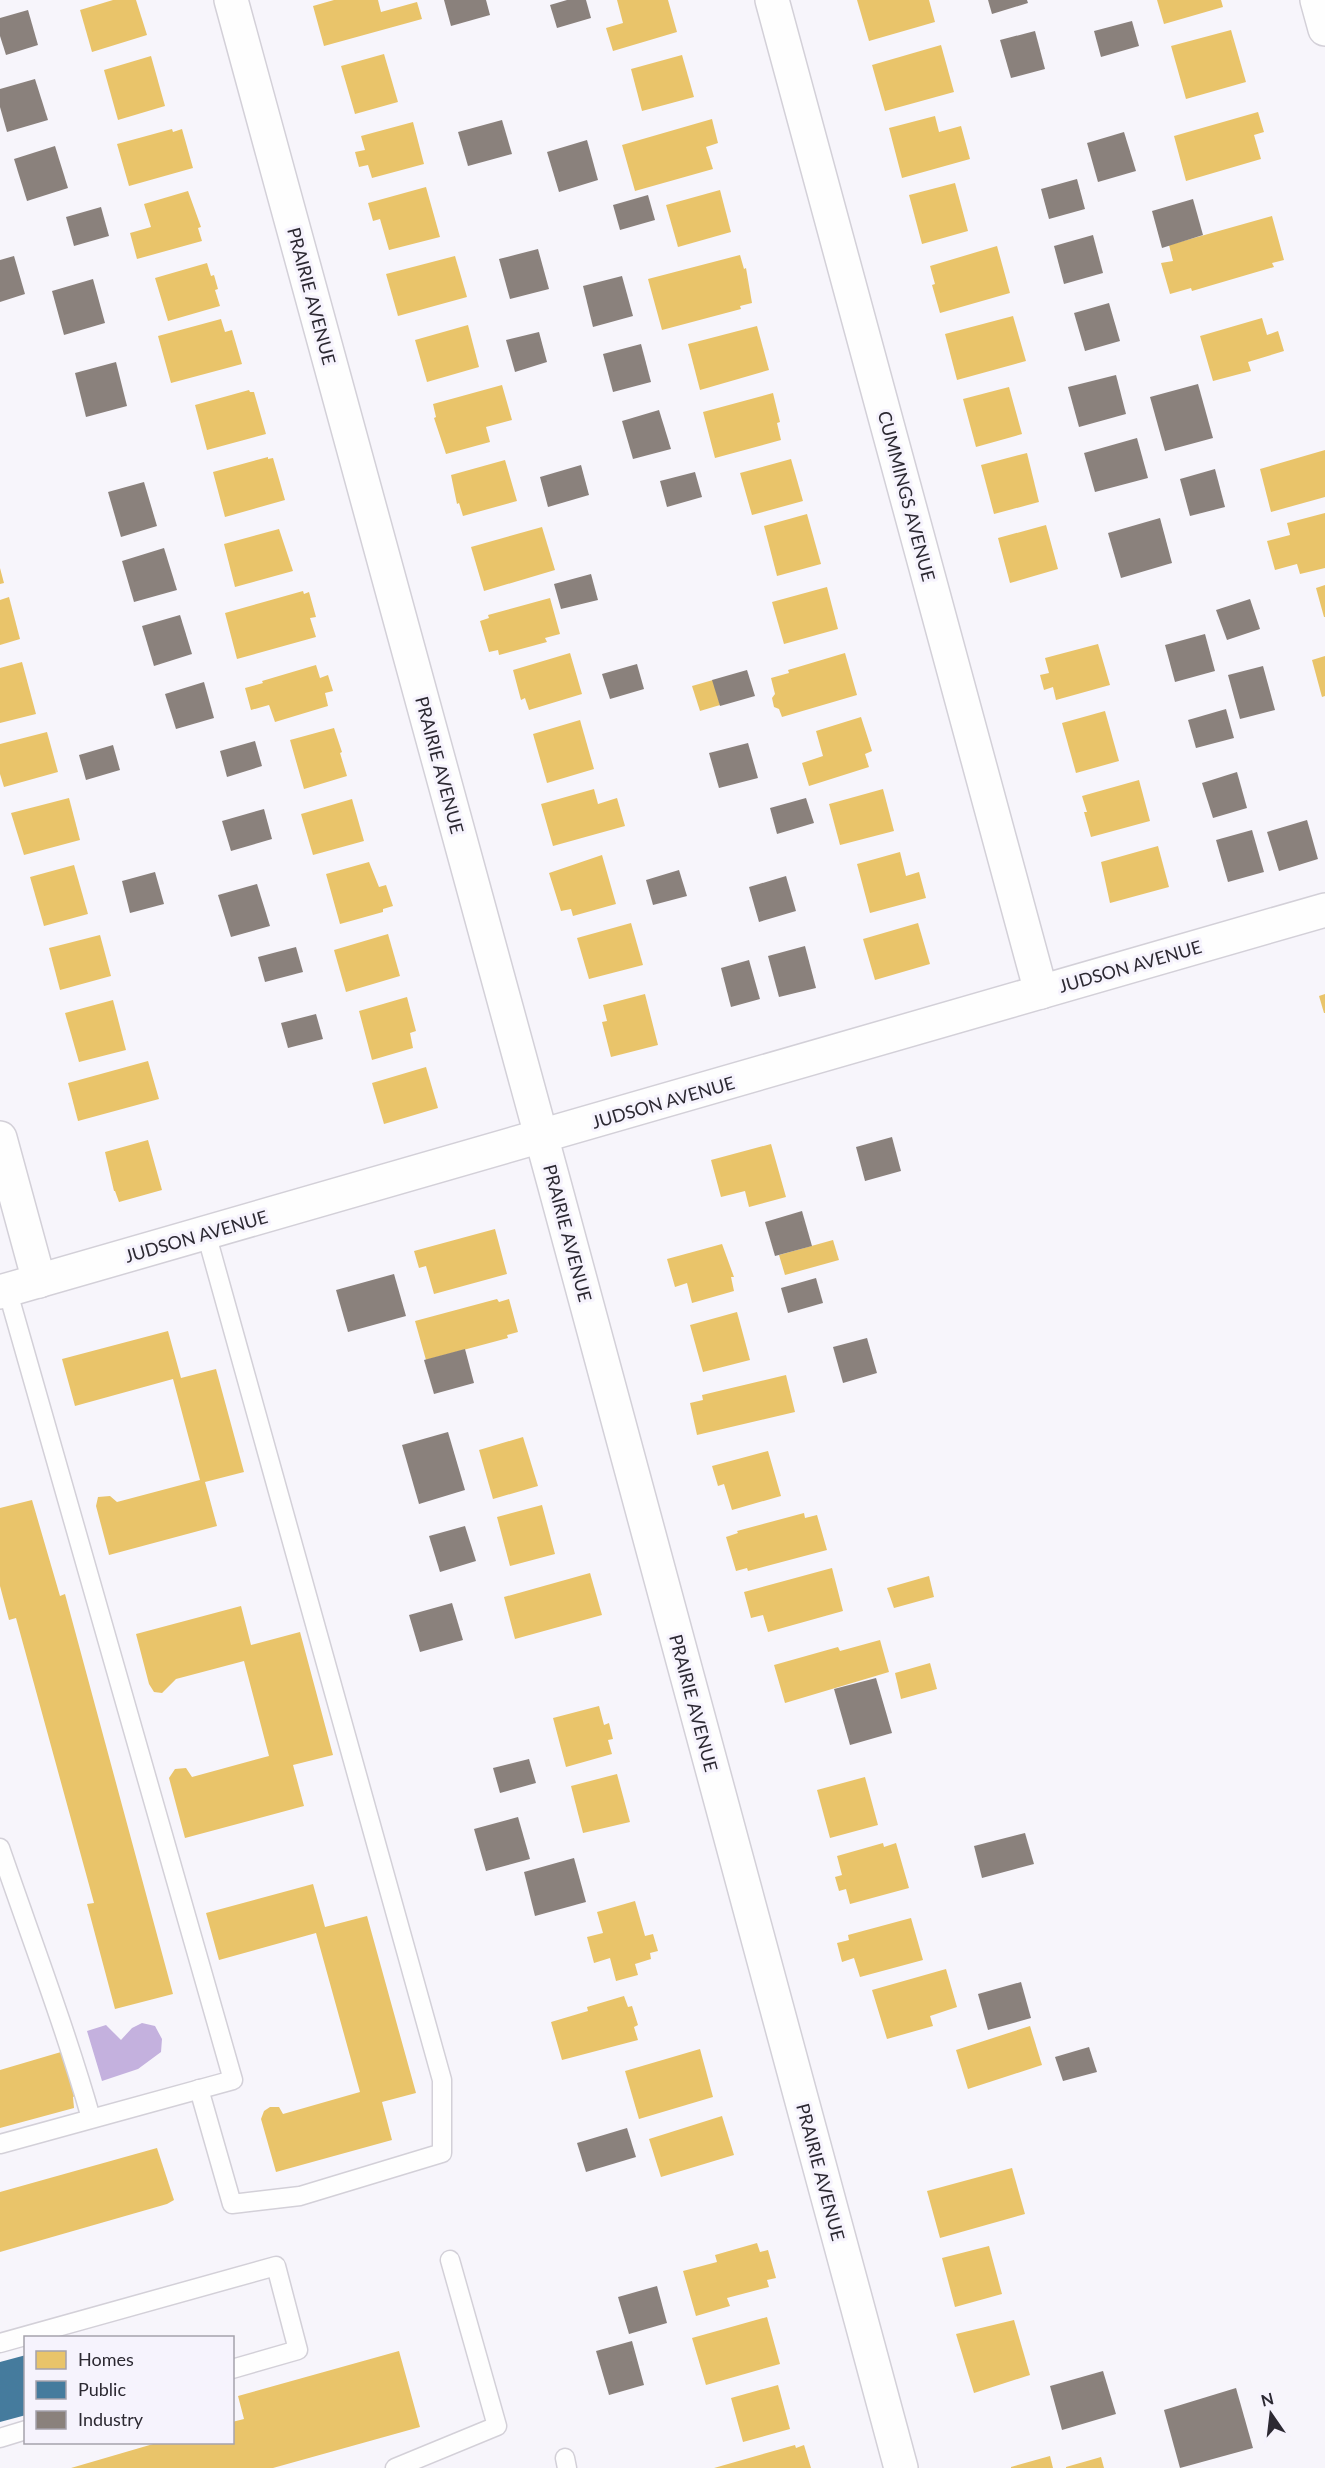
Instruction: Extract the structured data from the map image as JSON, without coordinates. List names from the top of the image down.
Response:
{
  "streets": {
    "street": ["PRAIRIE AVENUE", "CUMMINGS AVENUE", "JUDSON AVENUE"]
  },
  "crossings": [
    ["PRAIRIE AVENUE", "JUDSON AVENUE"],
    ["CUMMINGS AVENUE", "JUDSON AVENUE"]
  ],
  "legend": ["Homes", "Public", "Industry"],
  "north": "top"
}
